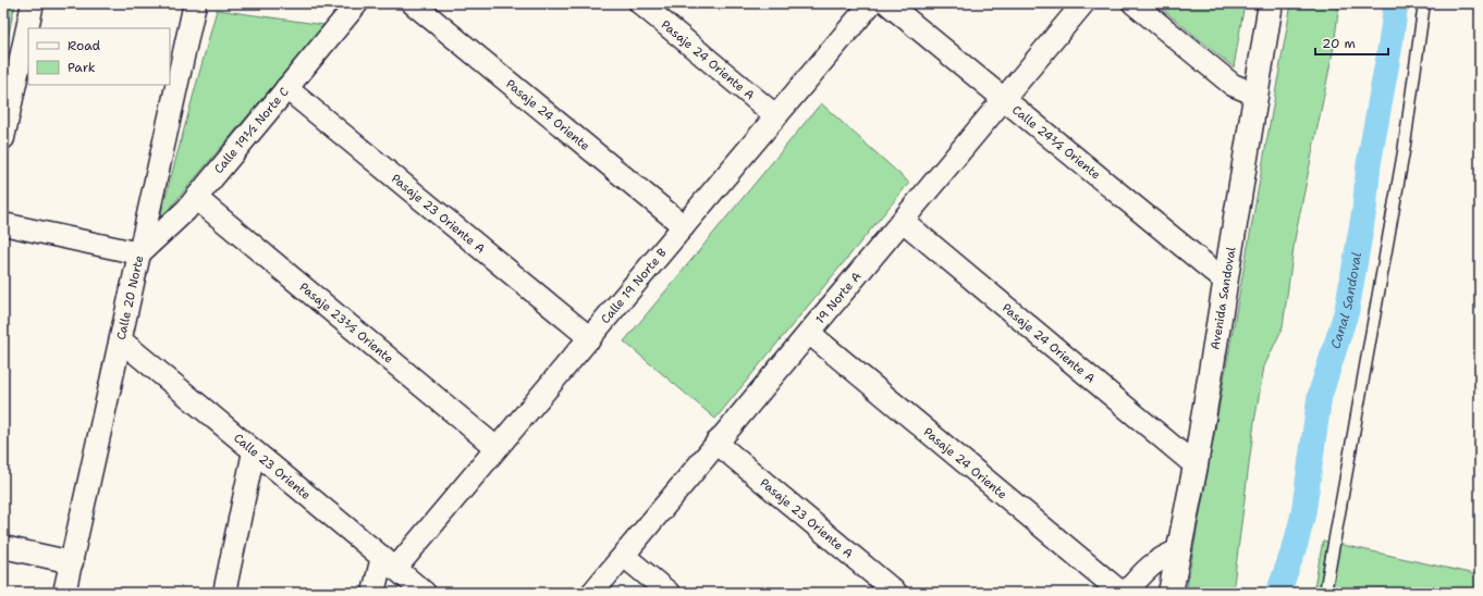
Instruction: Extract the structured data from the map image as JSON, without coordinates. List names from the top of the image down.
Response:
{
  "streets": {
    "street": [
      "Pasaje 24 Oriente A",
      "Pasaje 24 Oriente",
      "Calle 19½ Norte C",
      "Calle 24½ Oriente",
      "Pasaje 23 Oriente A",
      "Calle 19 Norte B",
      "Calle 20 Norte",
      "19 Norte A",
      "Avenida Sandoval",
      "Pasaje 23½ Oriente",
      "Calle 23 Oriente"
    ]
  },
  "crossings": [
    ["Pasaje 24 Oriente A", "Calle 19 Norte B"],
    ["Pasaje 24 Oriente A", "19 Norte A"],
    ["Pasaje 24 Oriente A", "Avenida Sandoval"],
    ["Pasaje 24 Oriente", "Calle 19 Norte B"],
    ["Pasaje 24 Oriente", "19 Norte A"],
    ["Calle 19½ Norte C", "Pasaje 23 Oriente A"],
    ["Calle 19½ Norte C", "Calle 20 Norte"],
    ["Calle 19½ Norte C", "Pasaje 23½ Oriente"],
    ["Calle 24½ Oriente", "19 Norte A"],
    ["Calle 24½ Oriente", "Avenida Sandoval"],
    ["Pasaje 23 Oriente A", "Calle 19 Norte B"],
    ["Pasaje 23 Oriente A", "19 Norte A"],
    ["Calle 19 Norte B", "Pasaje 23½ Oriente"],
    ["Calle 19 Norte B", "Calle 23 Oriente"],
    ["Calle 20 Norte", "Calle 23 Oriente"]
  ],
  "water": ["Canal Sandoval"],
  "legend": ["Road", "Park"],
  "scale_bar": "20 m"
}
